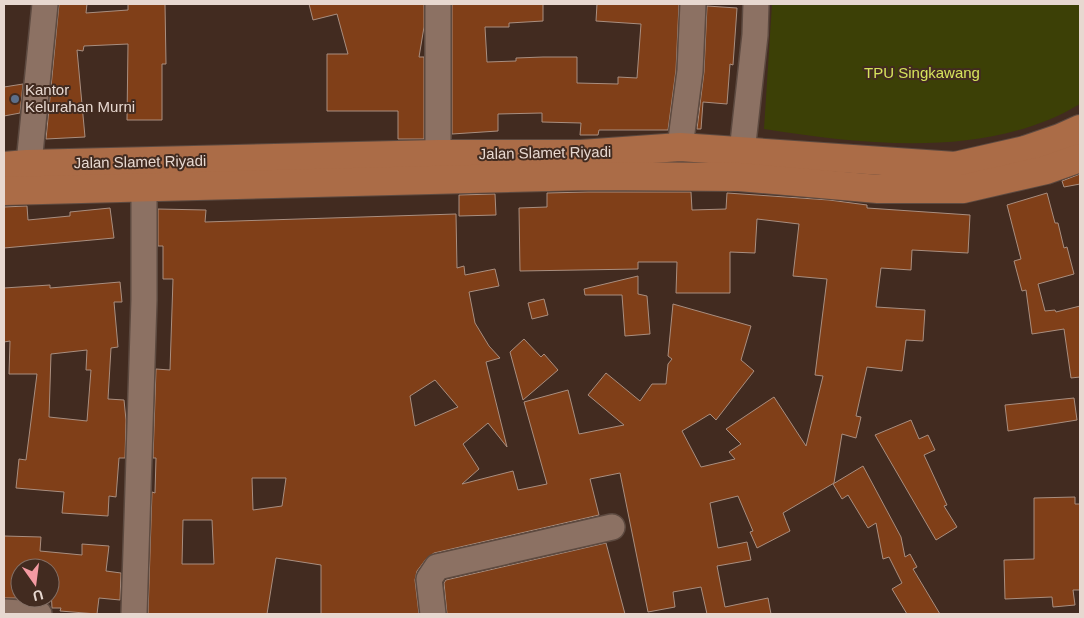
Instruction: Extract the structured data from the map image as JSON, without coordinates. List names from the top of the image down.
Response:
{
  "streets": {
    "main road": ["Jalan Slamet Riyadi"]
  },
  "parks": ["TPU Singkawang"],
  "places": ["Kantor Kelurahan Murni"],
  "north": "bottom"
}
